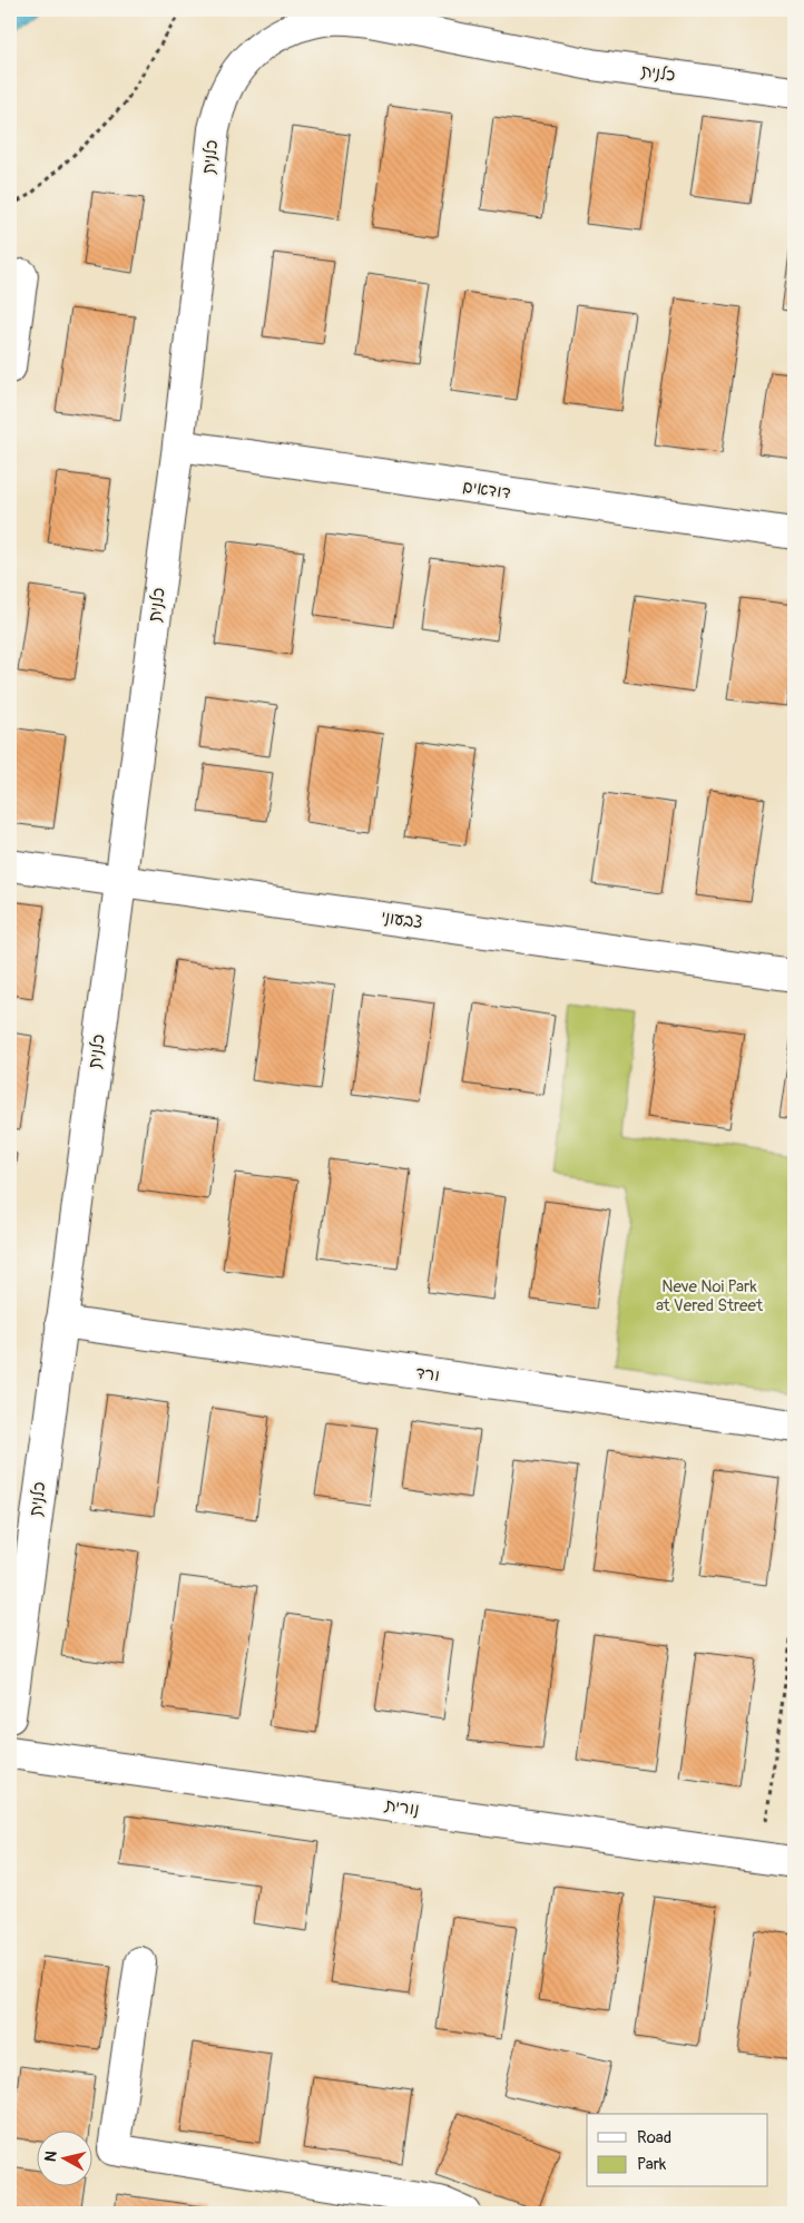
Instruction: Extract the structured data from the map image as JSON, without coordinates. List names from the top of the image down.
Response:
{
  "streets": {
    "street": [
      "כלנית",
      "דודאים",
      "צבעוני",
      "ורד",
      "נורית"
    ]
  },
  "crossings": [
    ["כלנית", "דודאים"],
    ["כלנית", "צבעוני"],
    ["כלנית", "ורד"]
  ],
  "parks": ["Neve Noi Park at Vered Street"],
  "legend": ["Road", "Park"],
  "north": "left"
}
